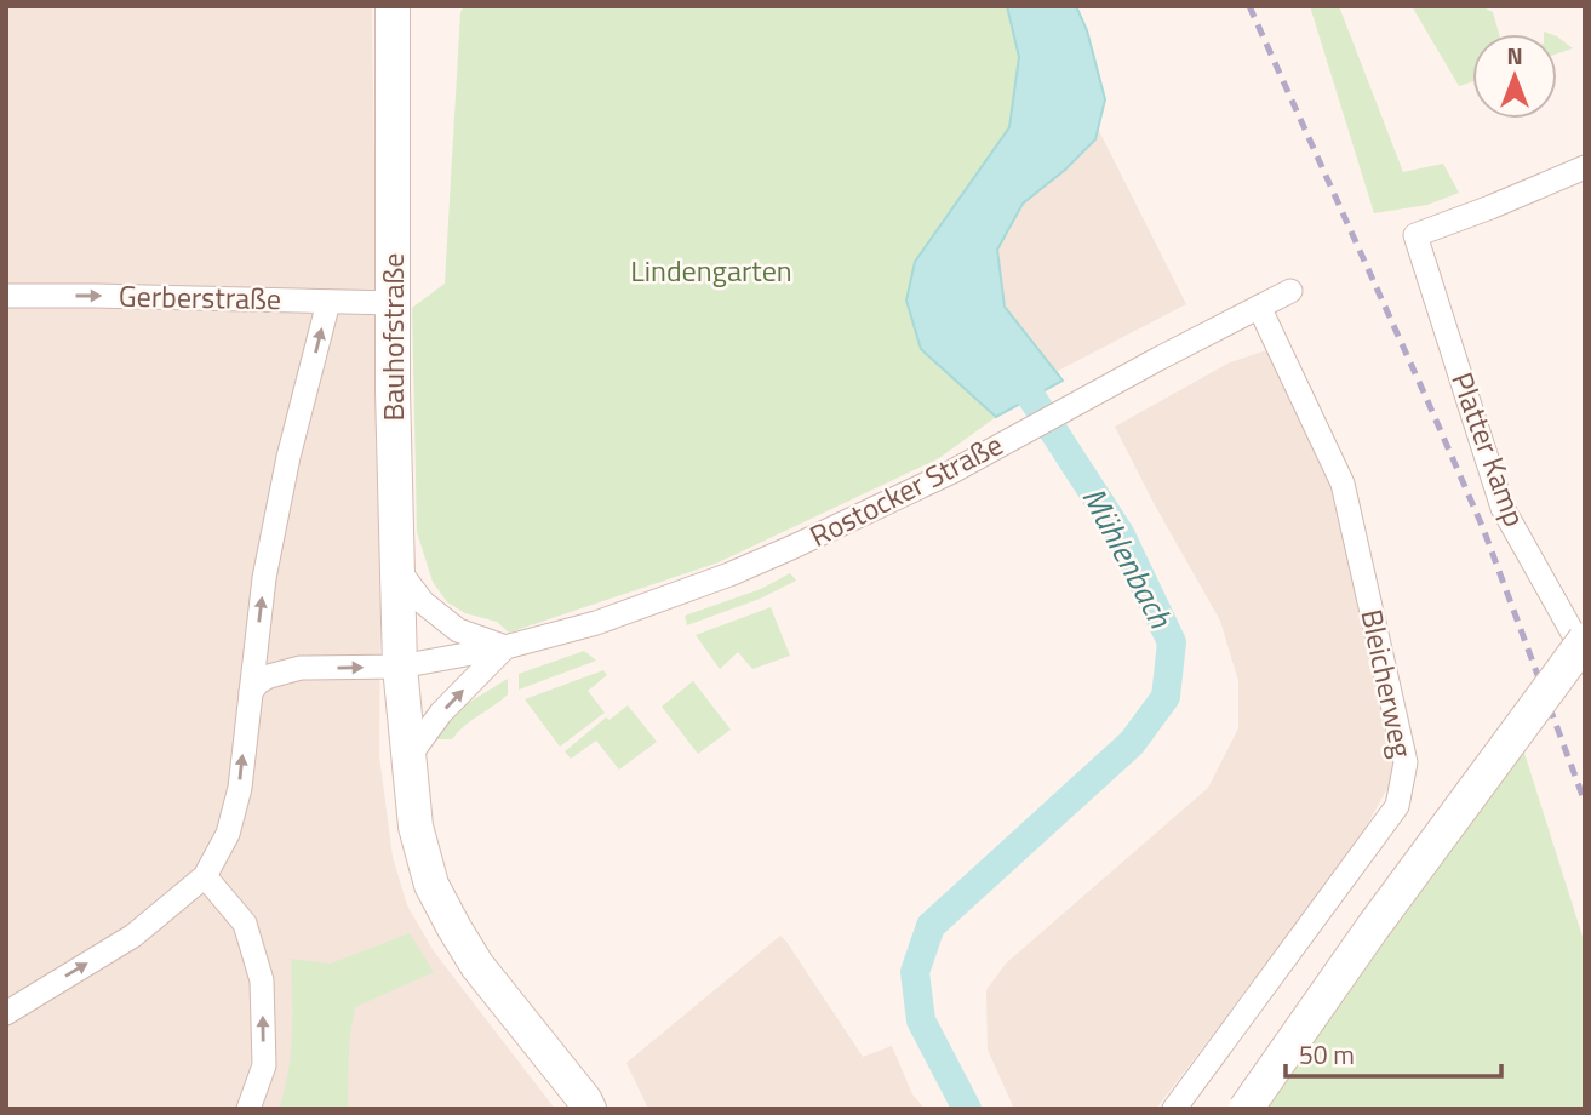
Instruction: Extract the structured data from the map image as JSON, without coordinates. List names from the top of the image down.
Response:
{
  "streets": {
    "street": [
      "Gerberstraße",
      "Bauhofstraße",
      "Platter Kamp",
      "Rostocker Straße",
      "Bleicherweg"
    ]
  },
  "crossings": [
    ["Gerberstraße", "Bauhofstraße"],
    ["Bauhofstraße", "Rostocker Straße"],
    ["Rostocker Straße", "Bleicherweg"]
  ],
  "one_way": ["Gerberstraße"],
  "water": ["Mühlenbach"],
  "parks": ["Lindengarten"],
  "scale_bar": "50 m",
  "north": "top"
}
